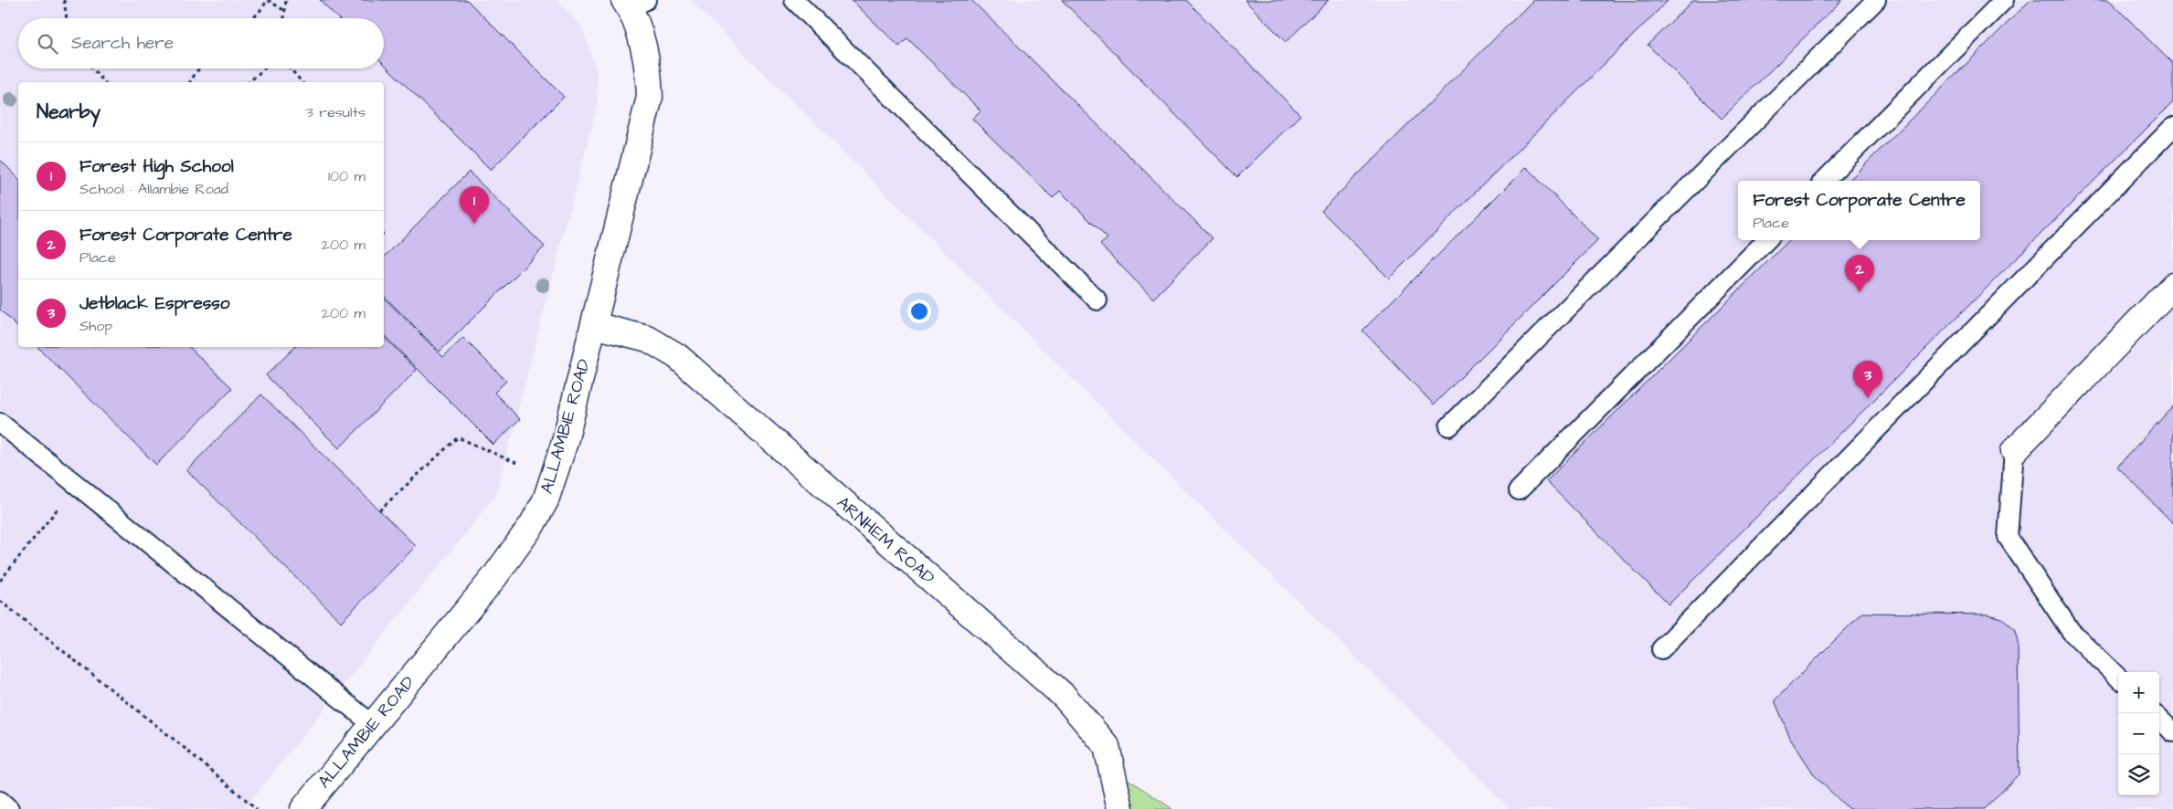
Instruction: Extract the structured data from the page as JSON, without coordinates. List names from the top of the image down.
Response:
{
  "streets": {
    "street": ["ALLAMBIE ROAD", "ARNHEM ROAD"]
  },
  "crossings": [
    ["ALLAMBIE ROAD", "ARNHEM ROAD"]
  ],
  "page": {
    "search": "Search here",
    "heading": ["Nearby", "3 results"],
    "list": [
      {
        "mark": "1",
        "name": "Forest High School",
        "note": "School · Allambie Road",
        "value": "100 m"
      },
      {
        "mark": "2",
        "name": "Forest Corporate Centre",
        "note": "Place",
        "value": "200 m"
      },
      {
        "mark": "3",
        "name": "Jetblack Espresso",
        "note": "Shop",
        "value": "200 m"
      }
    ],
    "popup": ["Forest Corporate Centre", "Place"],
    "pins": ["1", "2", "3"],
    "map_buttons": ["+", "−"]
  }
}
